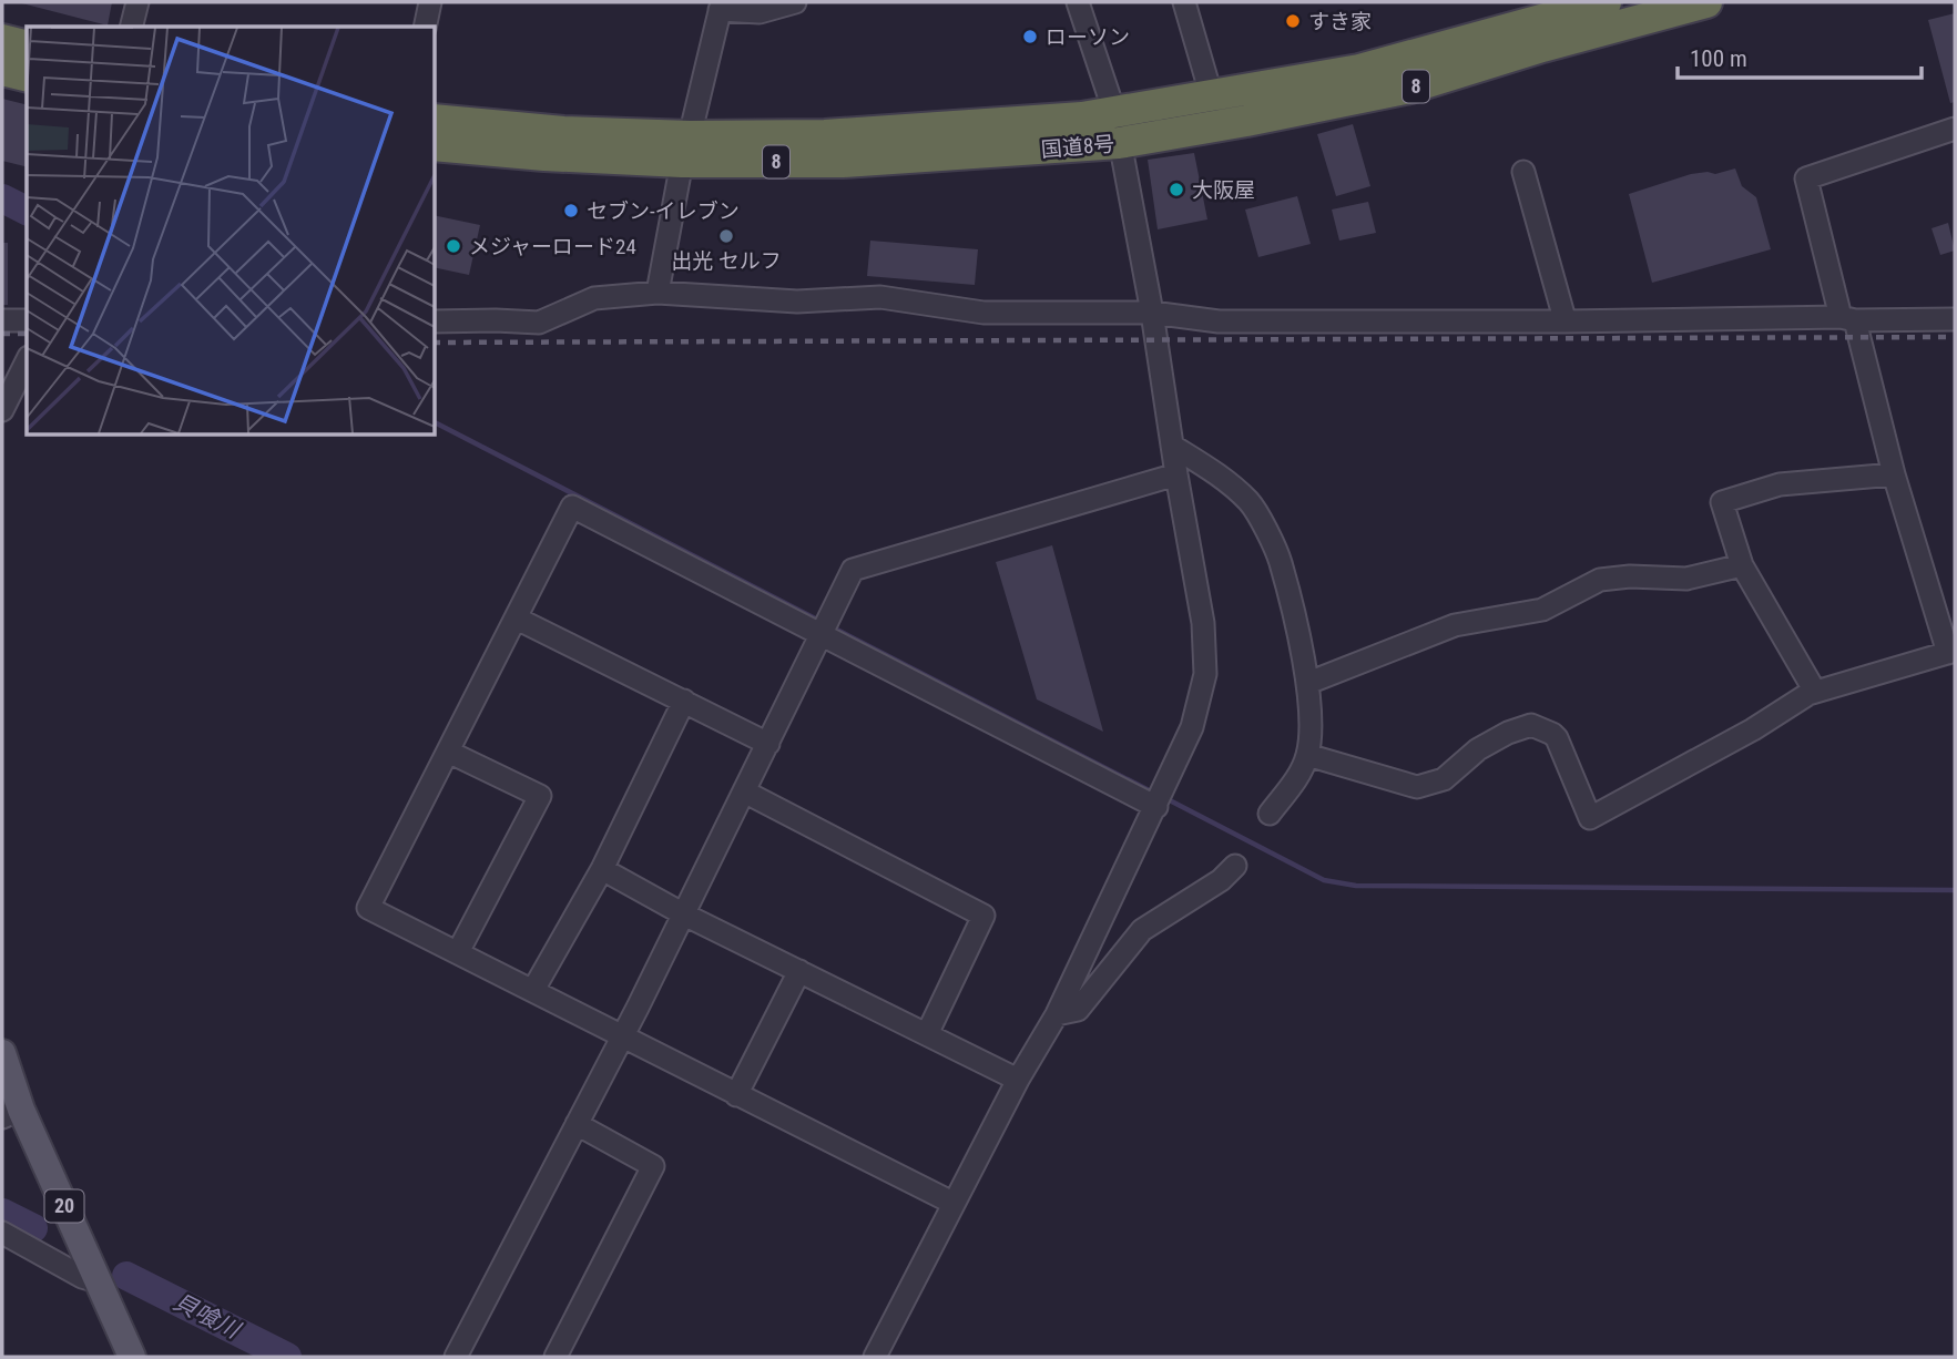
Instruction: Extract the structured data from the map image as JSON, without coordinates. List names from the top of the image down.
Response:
{
  "streets": {
    "highway": ["8", "国道8号"],
    "main road": ["20"]
  },
  "water": ["貝喰川"],
  "places": [
    "すき家",
    "ローソン",
    "大阪屋",
    "セブン-イレブン",
    "出光 セルフ",
    "メジャーロード24"
  ],
  "scale_bar": "100 m"
}
